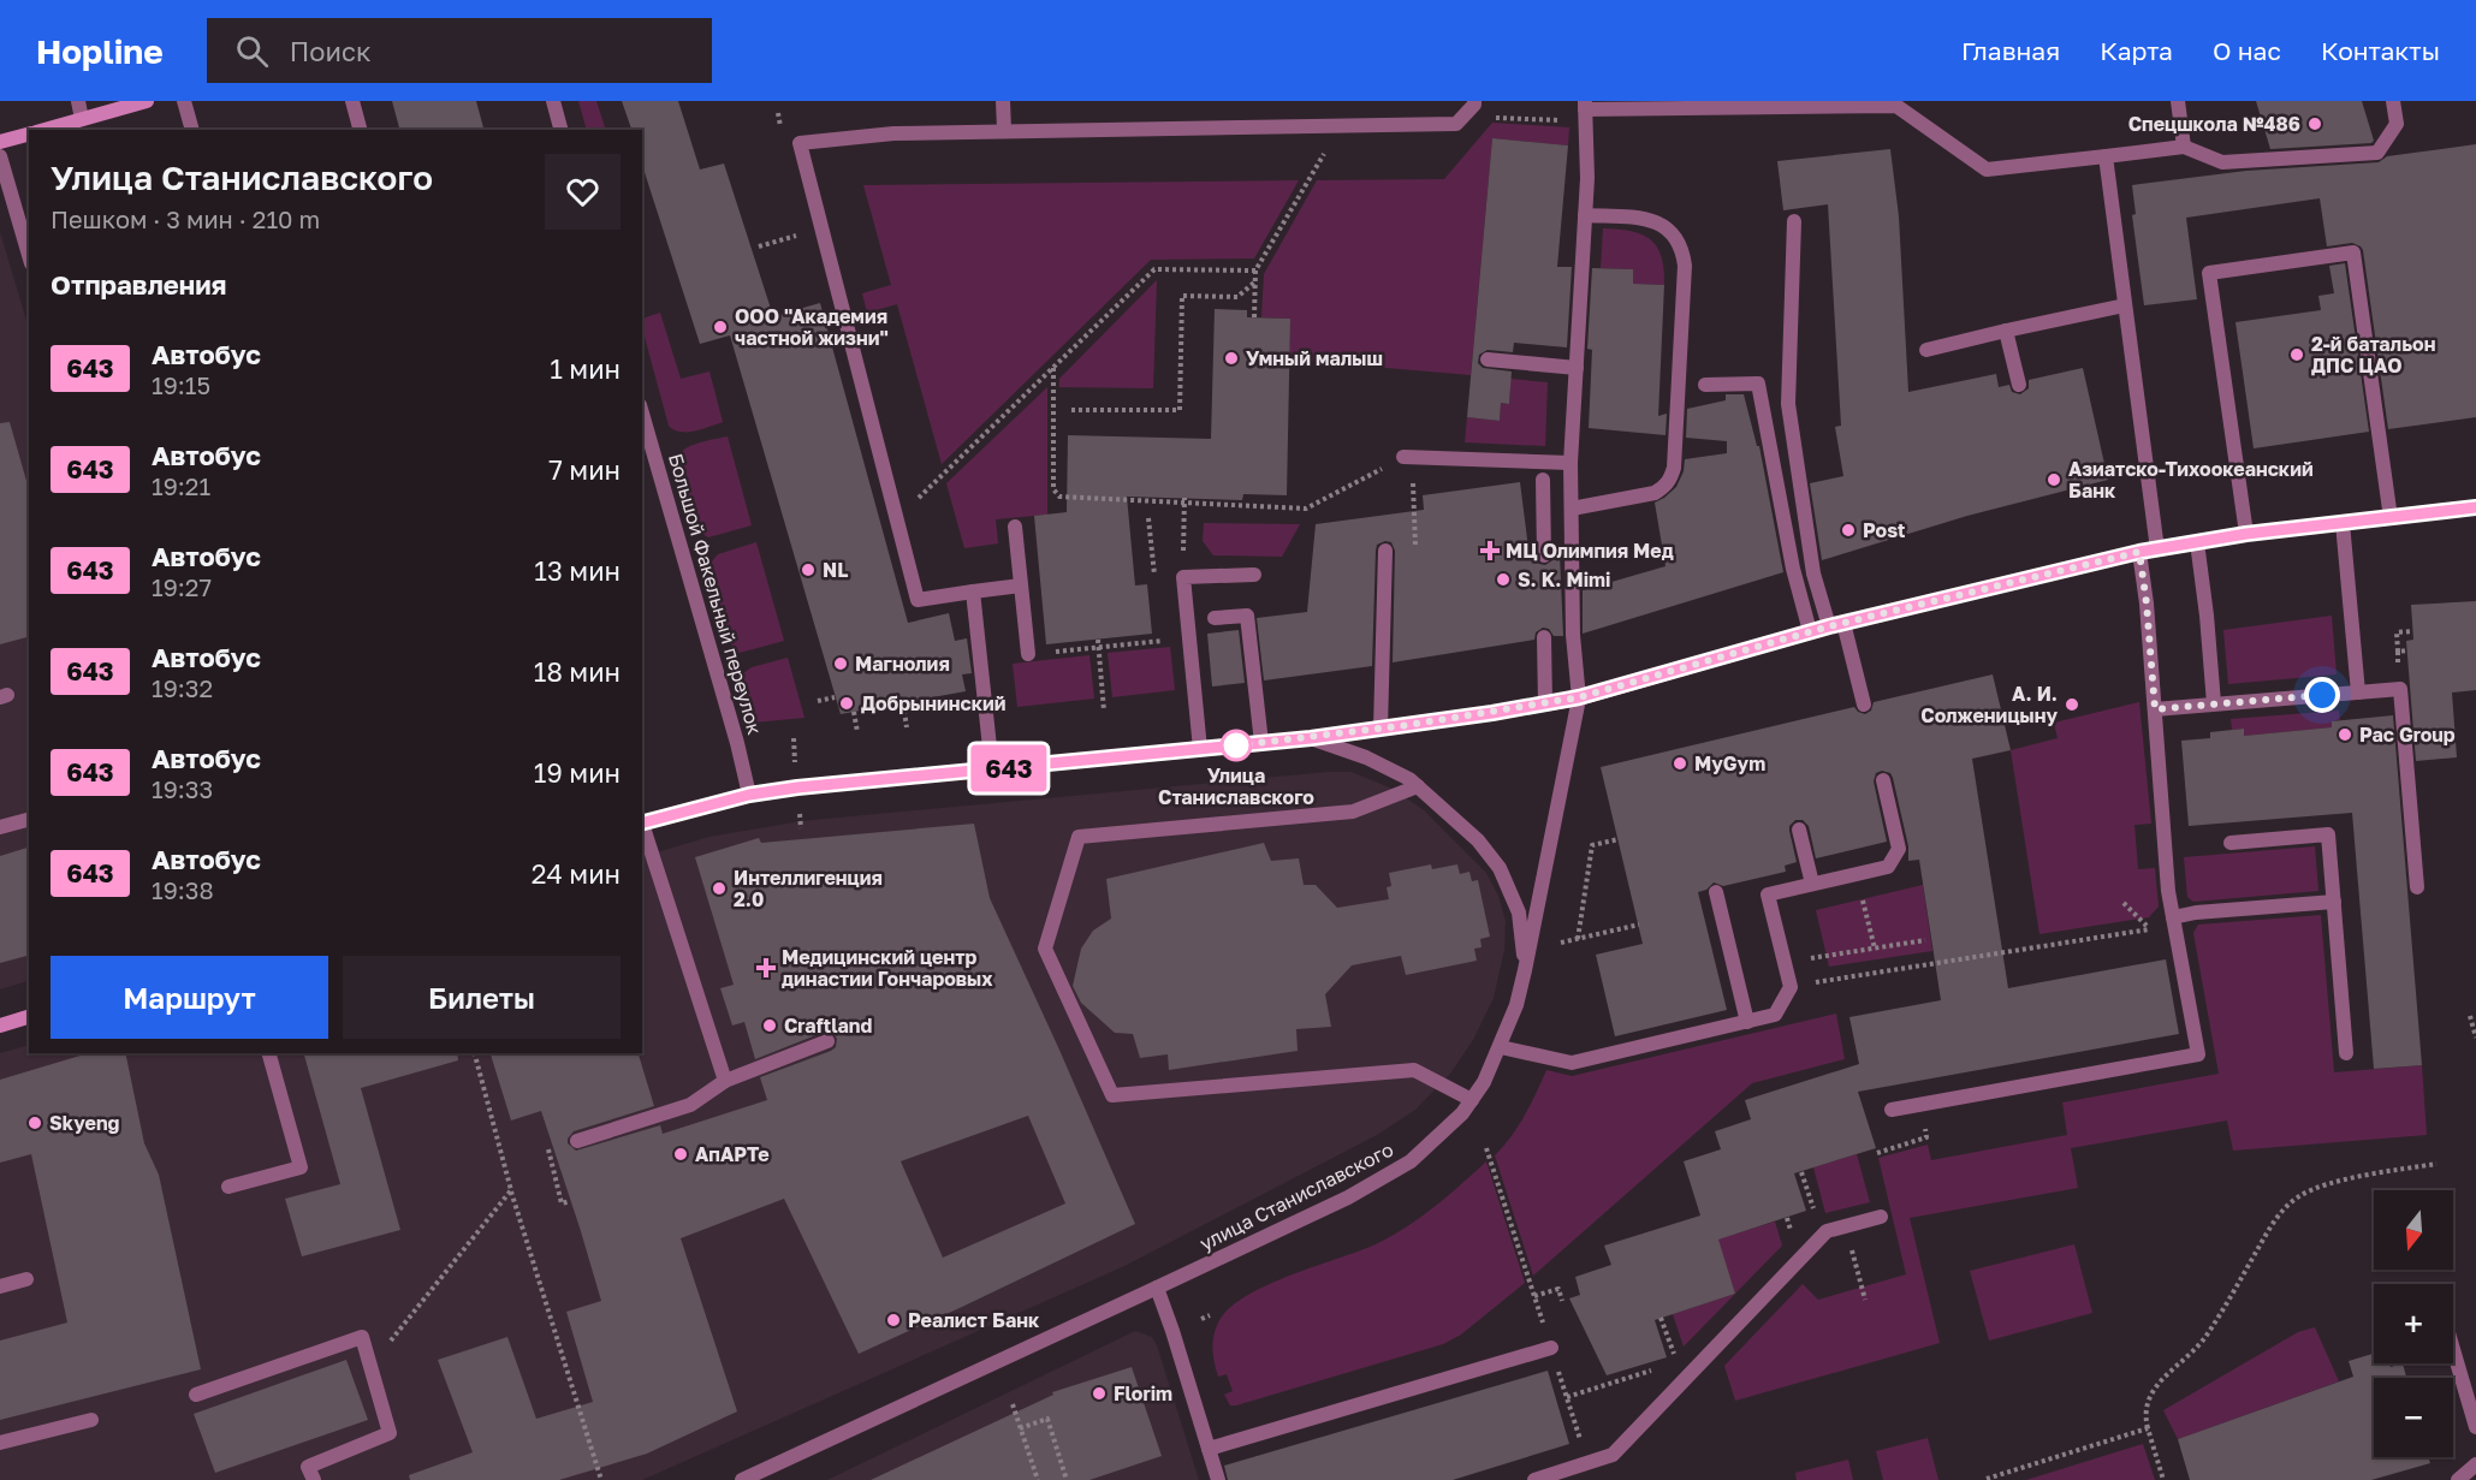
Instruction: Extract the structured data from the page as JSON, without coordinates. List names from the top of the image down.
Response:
{
  "streets": {
    "street": ["Большой Факельный переулок", "улица Станиславского"]
  },
  "places": {
    "other": [
      "Спецшкола №486",
      "ООО \"Академия частной жизни\"",
      "2-й батальон ДПС ЦАО",
      "Умный малыш",
      "Азиатско-Тихоокеанский Банк",
      "Post",
      "NL",
      "S. K. Mimi",
      "Магнолия",
      "Добрынинский",
      "А. И. Солженицыну",
      "Pac Group",
      "Улица Станиславского",
      "MyGym",
      "Интеллигенция 2.0",
      "Craftland",
      "Skyeng",
      "АпАРТе",
      "Реалист Банк",
      "Florim"
    ],
    "health": ["МЦ Олимпия Мед", "Медицинский центр династии Гончаровых"]
  },
  "lines": ["bus line 643"],
  "north": "bottom",
  "page": {
    "header": "Hopline",
    "search": "Поиск",
    "nav": [
      "Главная",
      "Карта",
      "О нас",
      "Контакты"
    ],
    "on_map": "643",
    "heading": [
      ["Улица Станиславского", "Пешком · 3 мин · 210 m"],
      "Отправления"
    ],
    "list": [
      {
        "mark": "643",
        "name": "Автобус",
        "note": "19:15",
        "value": "1 мин"
      },
      {
        "mark": "643",
        "name": "Автобус",
        "note": "19:21",
        "value": "7 мин"
      },
      {
        "mark": "643",
        "name": "Автобус",
        "note": "19:27",
        "value": "13 мин"
      },
      {
        "mark": "643",
        "name": "Автобус",
        "note": "19:32",
        "value": "18 мин"
      },
      {
        "mark": "643",
        "name": "Автобус",
        "note": "19:33",
        "value": "19 мин"
      },
      {
        "mark": "643",
        "name": "Автобус",
        "note": "19:38",
        "value": "24 мин"
      }
    ],
    "buttons": ["Маршрут", "Билеты"],
    "map_buttons": ["+", "−"]
  }
}
